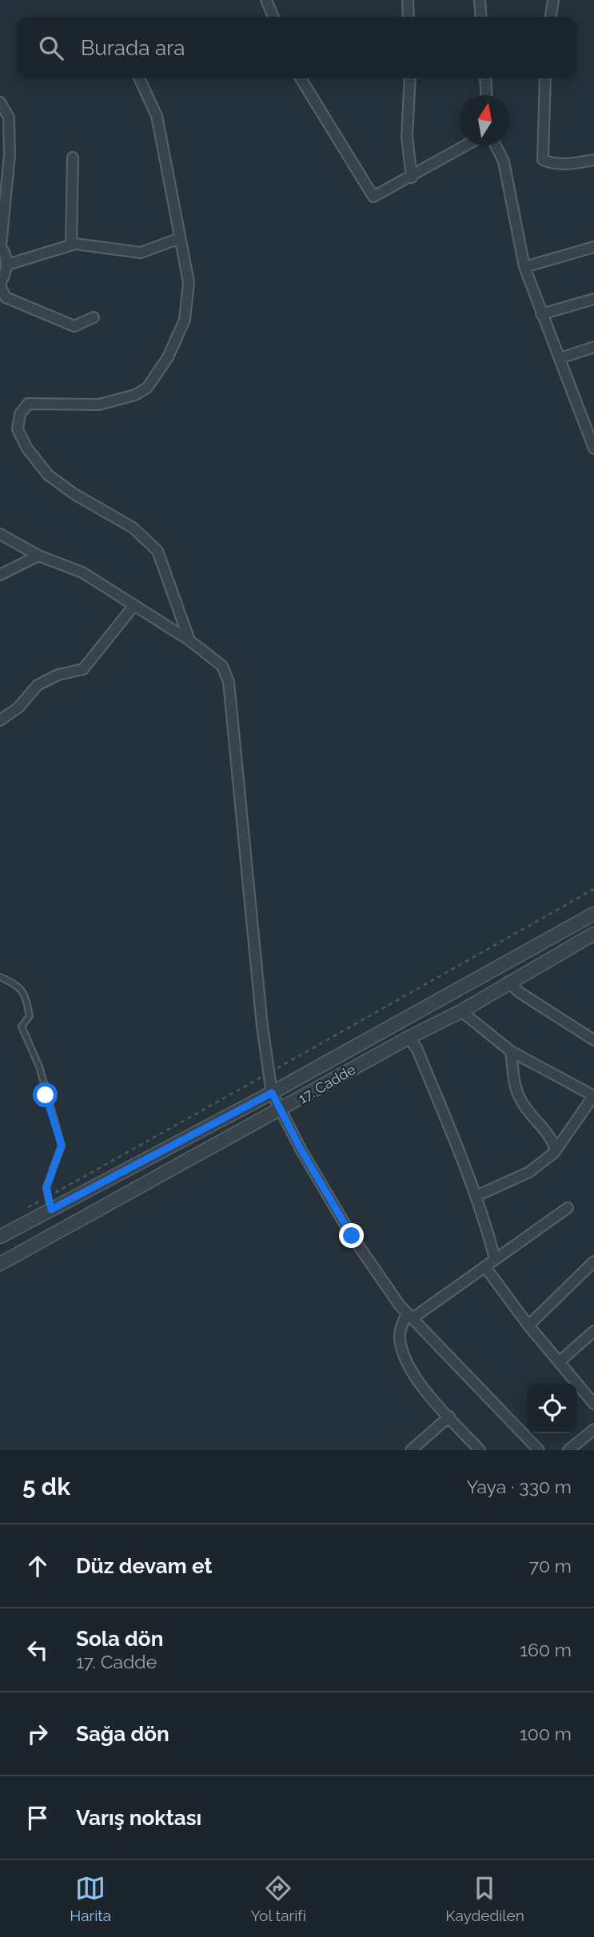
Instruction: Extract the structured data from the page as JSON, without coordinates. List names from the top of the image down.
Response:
{
  "streets": {
    "street": ["17. Cadde"]
  },
  "north": "top",
  "page": {
    "search": "Burada ara",
    "heading": ["5 dk", "Yaya · 330 m"],
    "list": [
      ["Düz devam et", "70 m"],
      ["Sola dön", "17. Cadde", "160 m"],
      ["Sağa dön", "100 m"],
      "Varış noktası"
    ],
    "nav": ["Harita", "Yol tarifi", "Kaydedilen"]
  }
}
